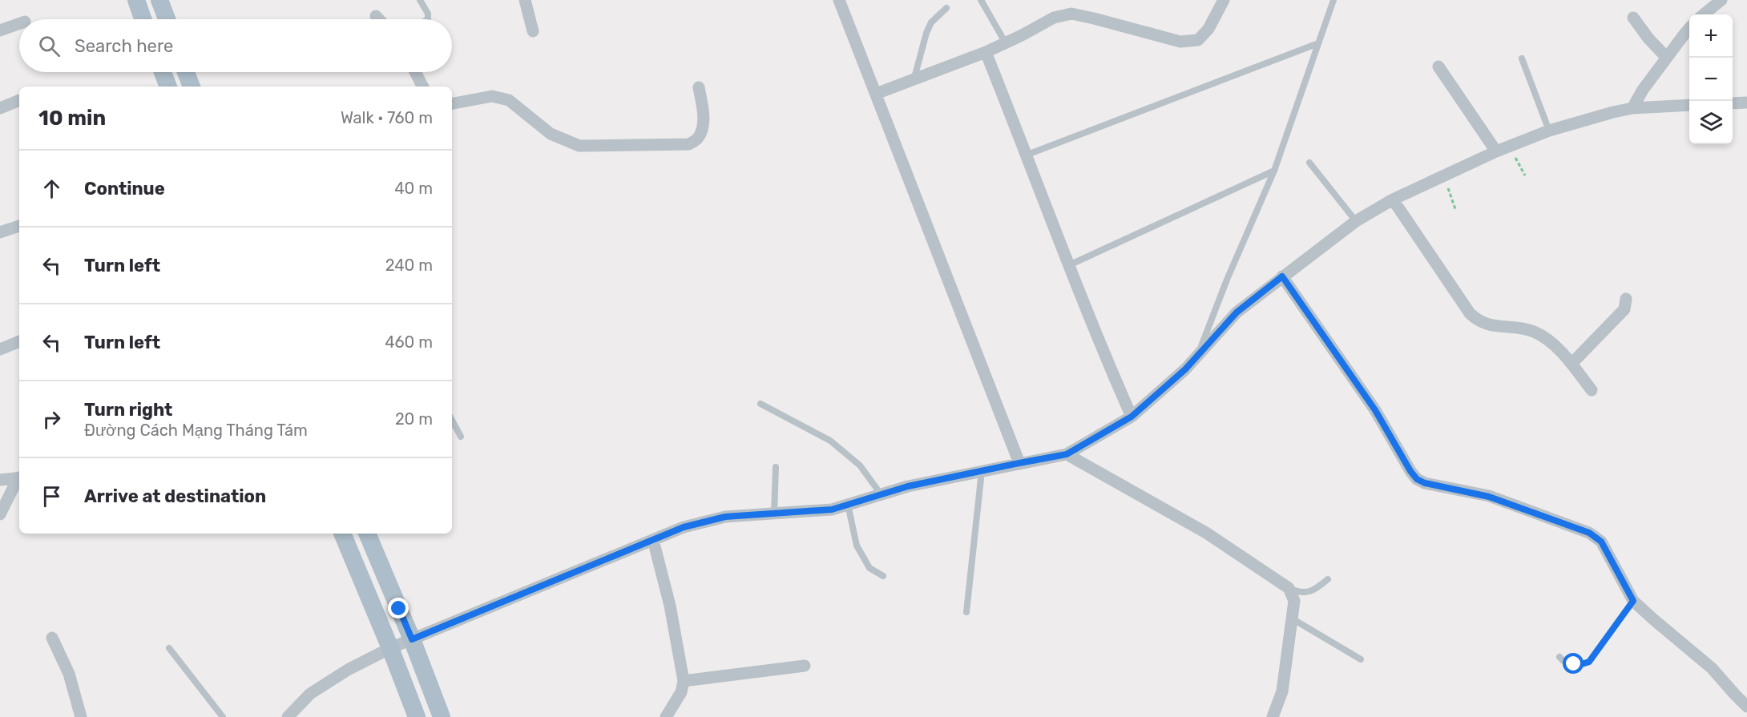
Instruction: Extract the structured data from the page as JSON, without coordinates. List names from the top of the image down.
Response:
{
  "page": {
    "map_buttons": ["+", "−"],
    "search": "Search here",
    "heading": ["10 min", "Walk · 760 m"],
    "list": [
      ["Continue", "40 m"],
      ["Turn left", "240 m"],
      ["Turn left", "460 m"],
      ["Turn right", "Đường Cách Mạng Tháng Tám", "20 m"],
      "Arrive at destination"
    ]
  }
}
